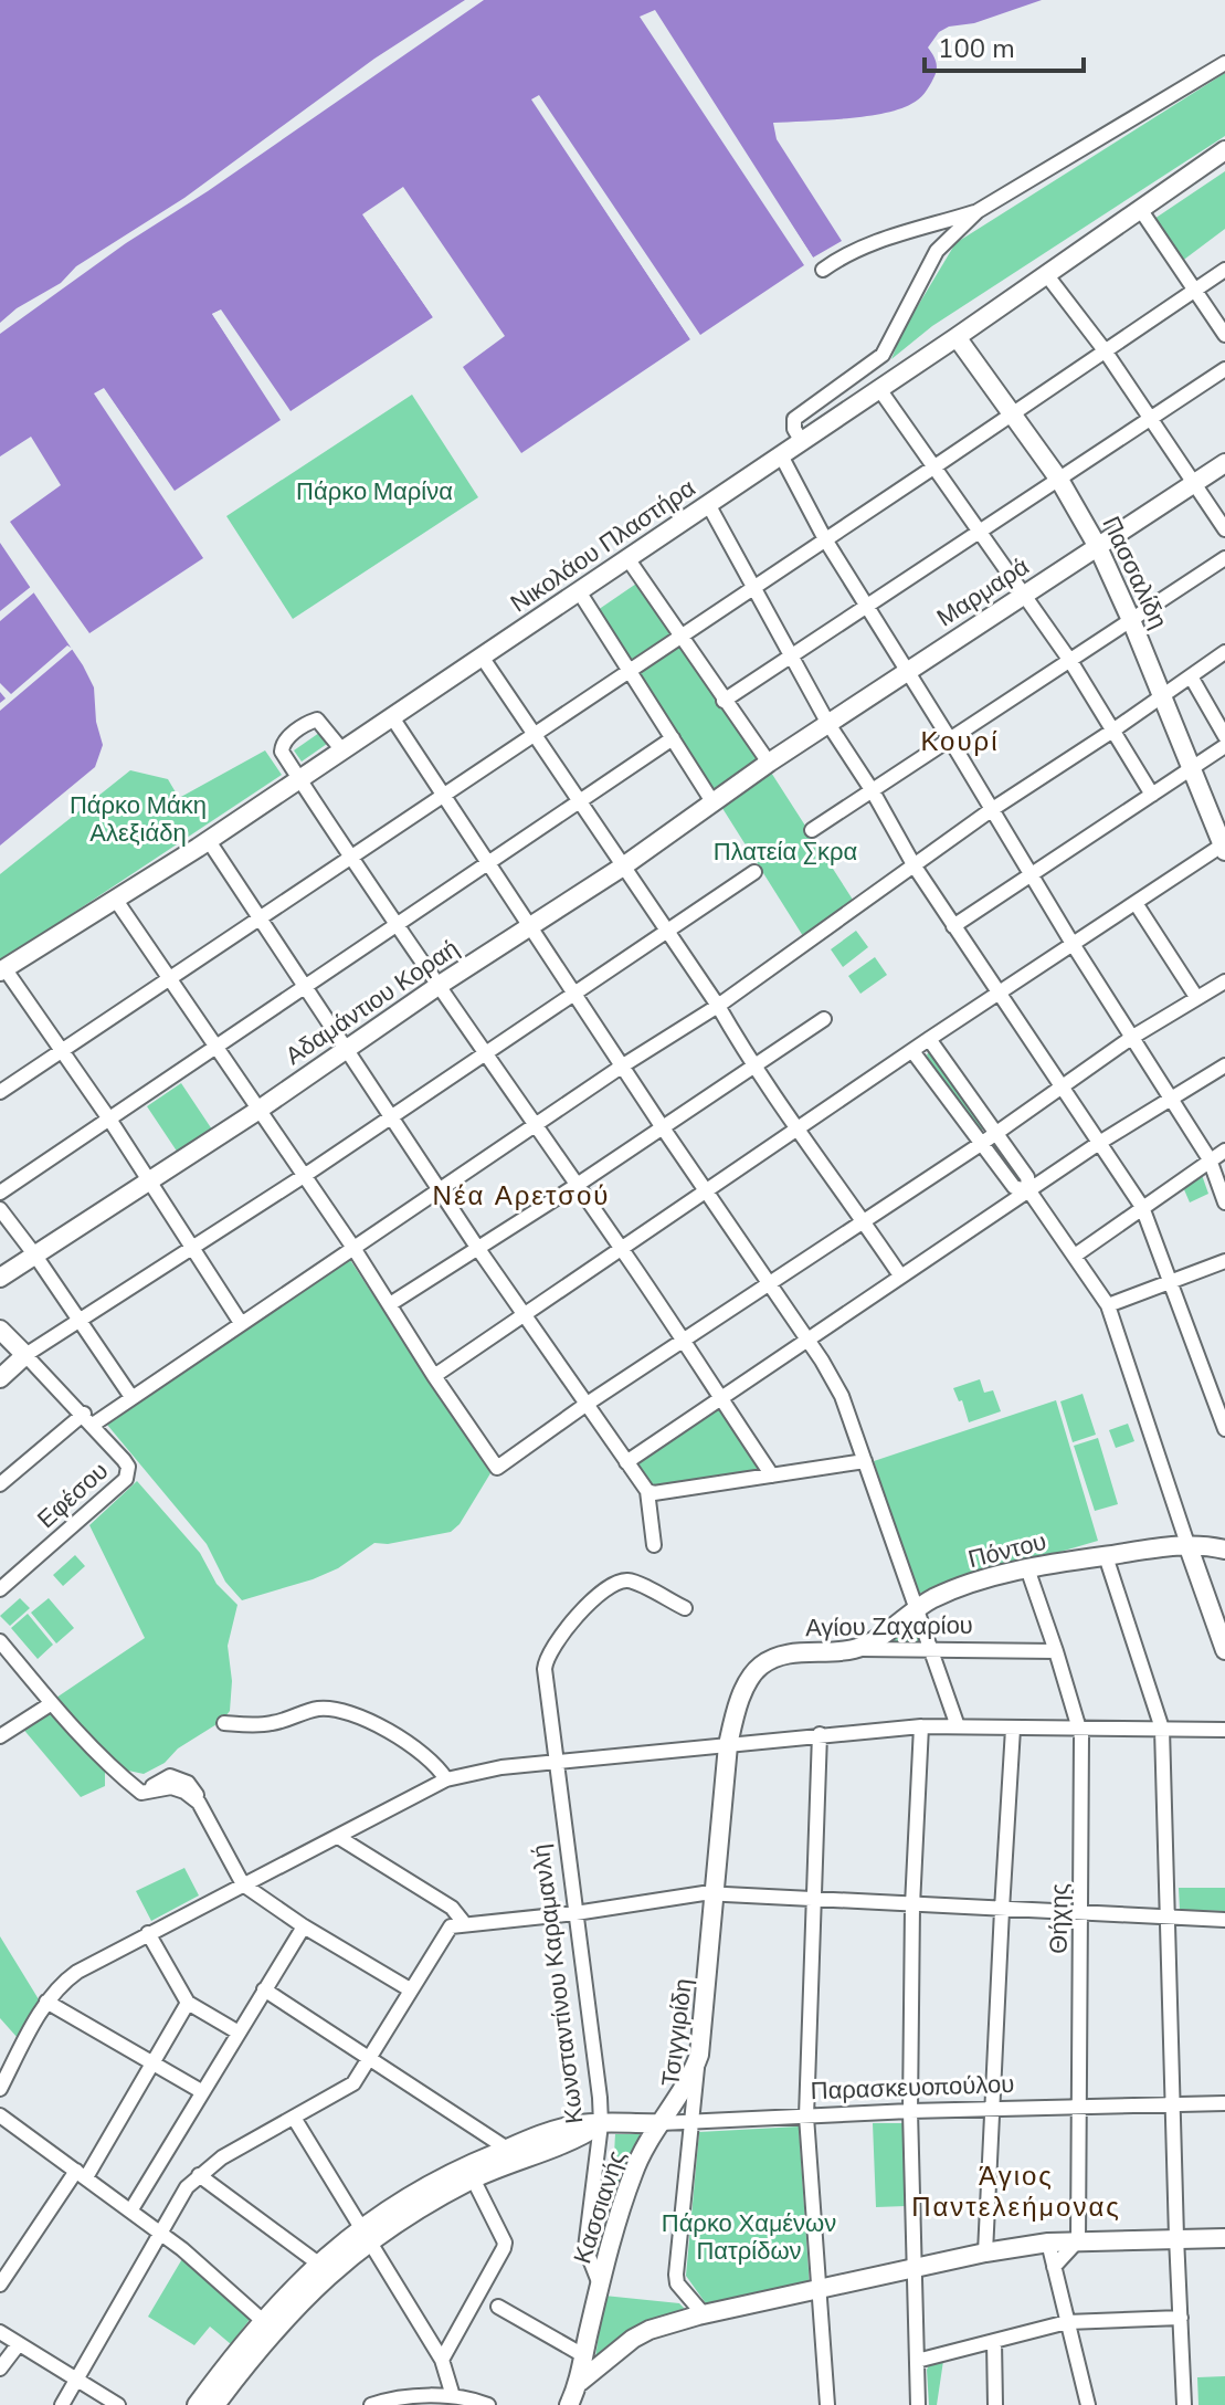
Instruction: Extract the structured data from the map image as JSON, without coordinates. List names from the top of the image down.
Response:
{
  "streets": {
    "main road": [
      "Νικολάου Πλαστήρα",
      "Πασσαλίδη",
      "Μαρμαρά",
      "Αδαμάντιου Κοραή",
      "Πόντου",
      "Αγίου Ζαχαρίου",
      "Τσιγγιρίδη",
      "Παρασκευοπούλου",
      "Κασσιανής"
    ],
    "street": ["Εφέσου", "Θήχης", "Κωνσταντίνου Καραμανλή"]
  },
  "crossings": [
    ["Νικολάου Πλαστήρα", "Πασσαλίδη"],
    ["Πασσαλίδη", "Μαρμαρά"],
    ["Μαρμαρά", "Αδαμάντιου Κοραή"],
    ["Πόντου", "Αγίου Ζαχαρίου"],
    ["Πόντου", "Θήχης"],
    ["Αγίου Ζαχαρίου", "Θήχης"],
    ["Αγίου Ζαχαρίου", "Τσιγγιρίδη"],
    ["Θήχης", "Παρασκευοπούλου"],
    ["Κωνσταντίνου Καραμανλή", "Παρασκευοπούλου"],
    ["Κωνσταντίνου Καραμανλή", "Κασσιανής"],
    ["Τσιγγιρίδη", "Παρασκευοπούλου"],
    ["Τσιγγιρίδη", "Κασσιανής"],
    ["Παρασκευοπούλου", "Κασσιανής"]
  ],
  "districts": ["Κουρί", "Νέα Αρετσού", "Άγιος Παντελεήμονας"],
  "parks": [
    "Πάρκο Μαρίνα",
    "Πάρκο Μάκη Αλεξιάδη",
    "Πλατεία Σκρα",
    "Πάρκο Χαμένων Πατρίδων"
  ],
  "scale_bar": "100 m"
}
